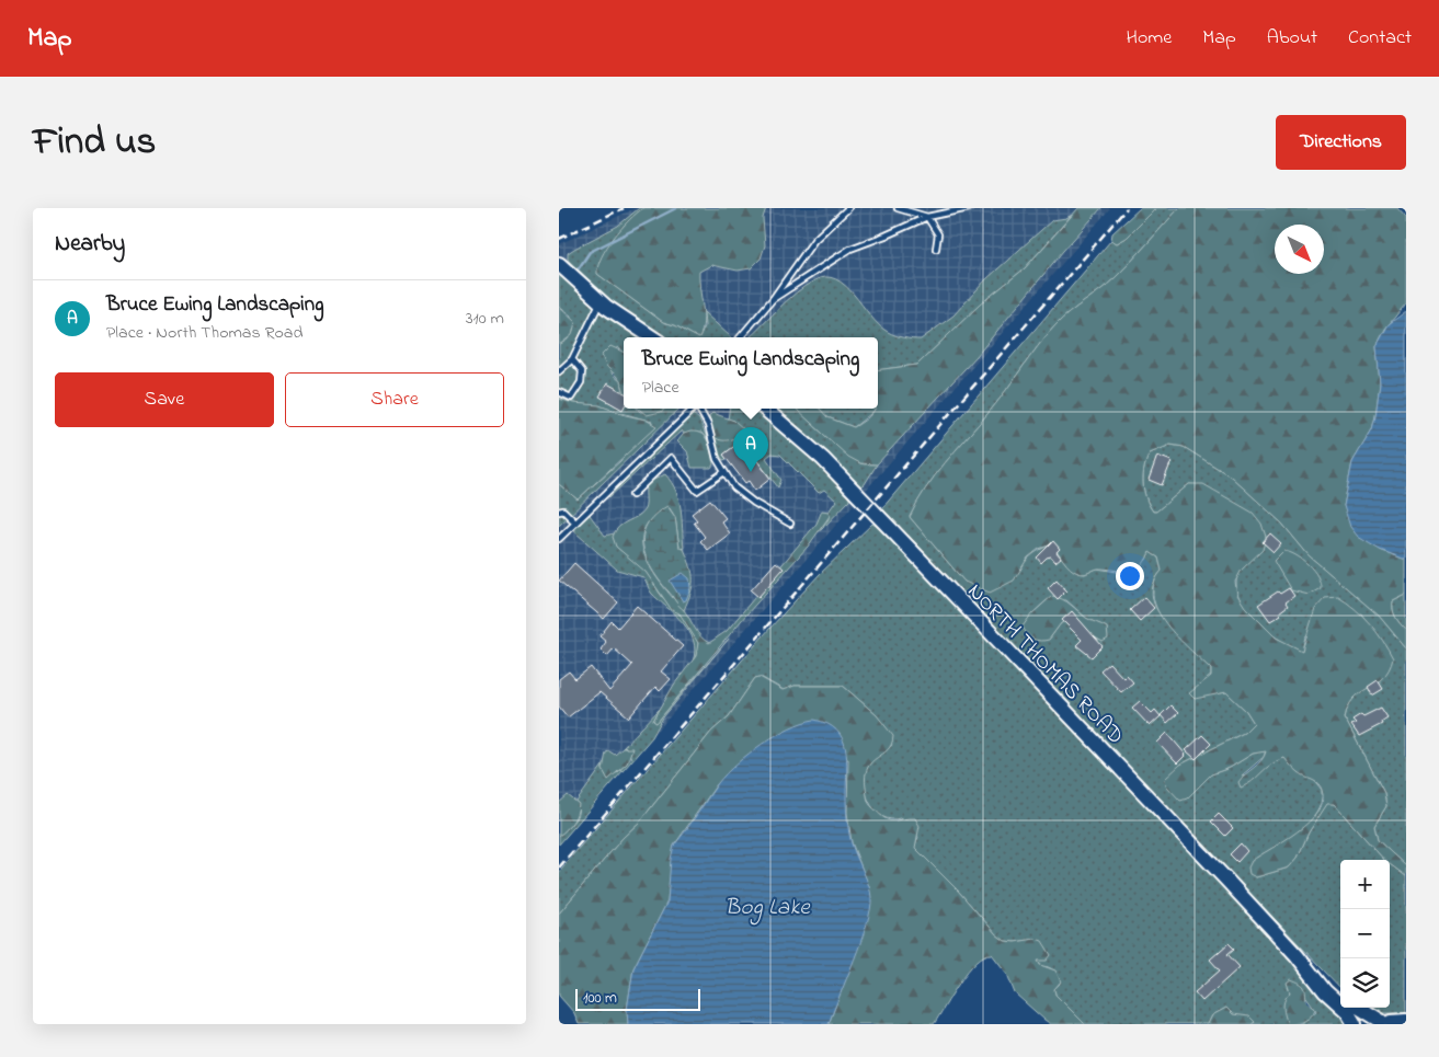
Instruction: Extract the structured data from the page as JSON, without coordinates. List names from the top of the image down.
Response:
{
  "streets": {
    "main road": ["NORTH THOMAS ROAD"]
  },
  "water": ["Bog Lake"],
  "scale_bar": "100 m",
  "north": "bottom right",
  "page": {
    "header": "Map",
    "nav": [
      "Home",
      "Map",
      "About",
      "Contact"
    ],
    "title": "Find us",
    "buttons": [
      "Directions",
      ["Save", "Share"]
    ],
    "heading": "Nearby",
    "list": [
      {
        "mark": "A",
        "name": "Bruce Ewing Landscaping",
        "note": "Place · North Thomas Road",
        "value": "310 m"
      }
    ],
    "popup": ["Bruce Ewing Landscaping", "Place"],
    "pins": "A",
    "map_buttons": ["+", "−"],
    "scale": "100 m"
  }
}
